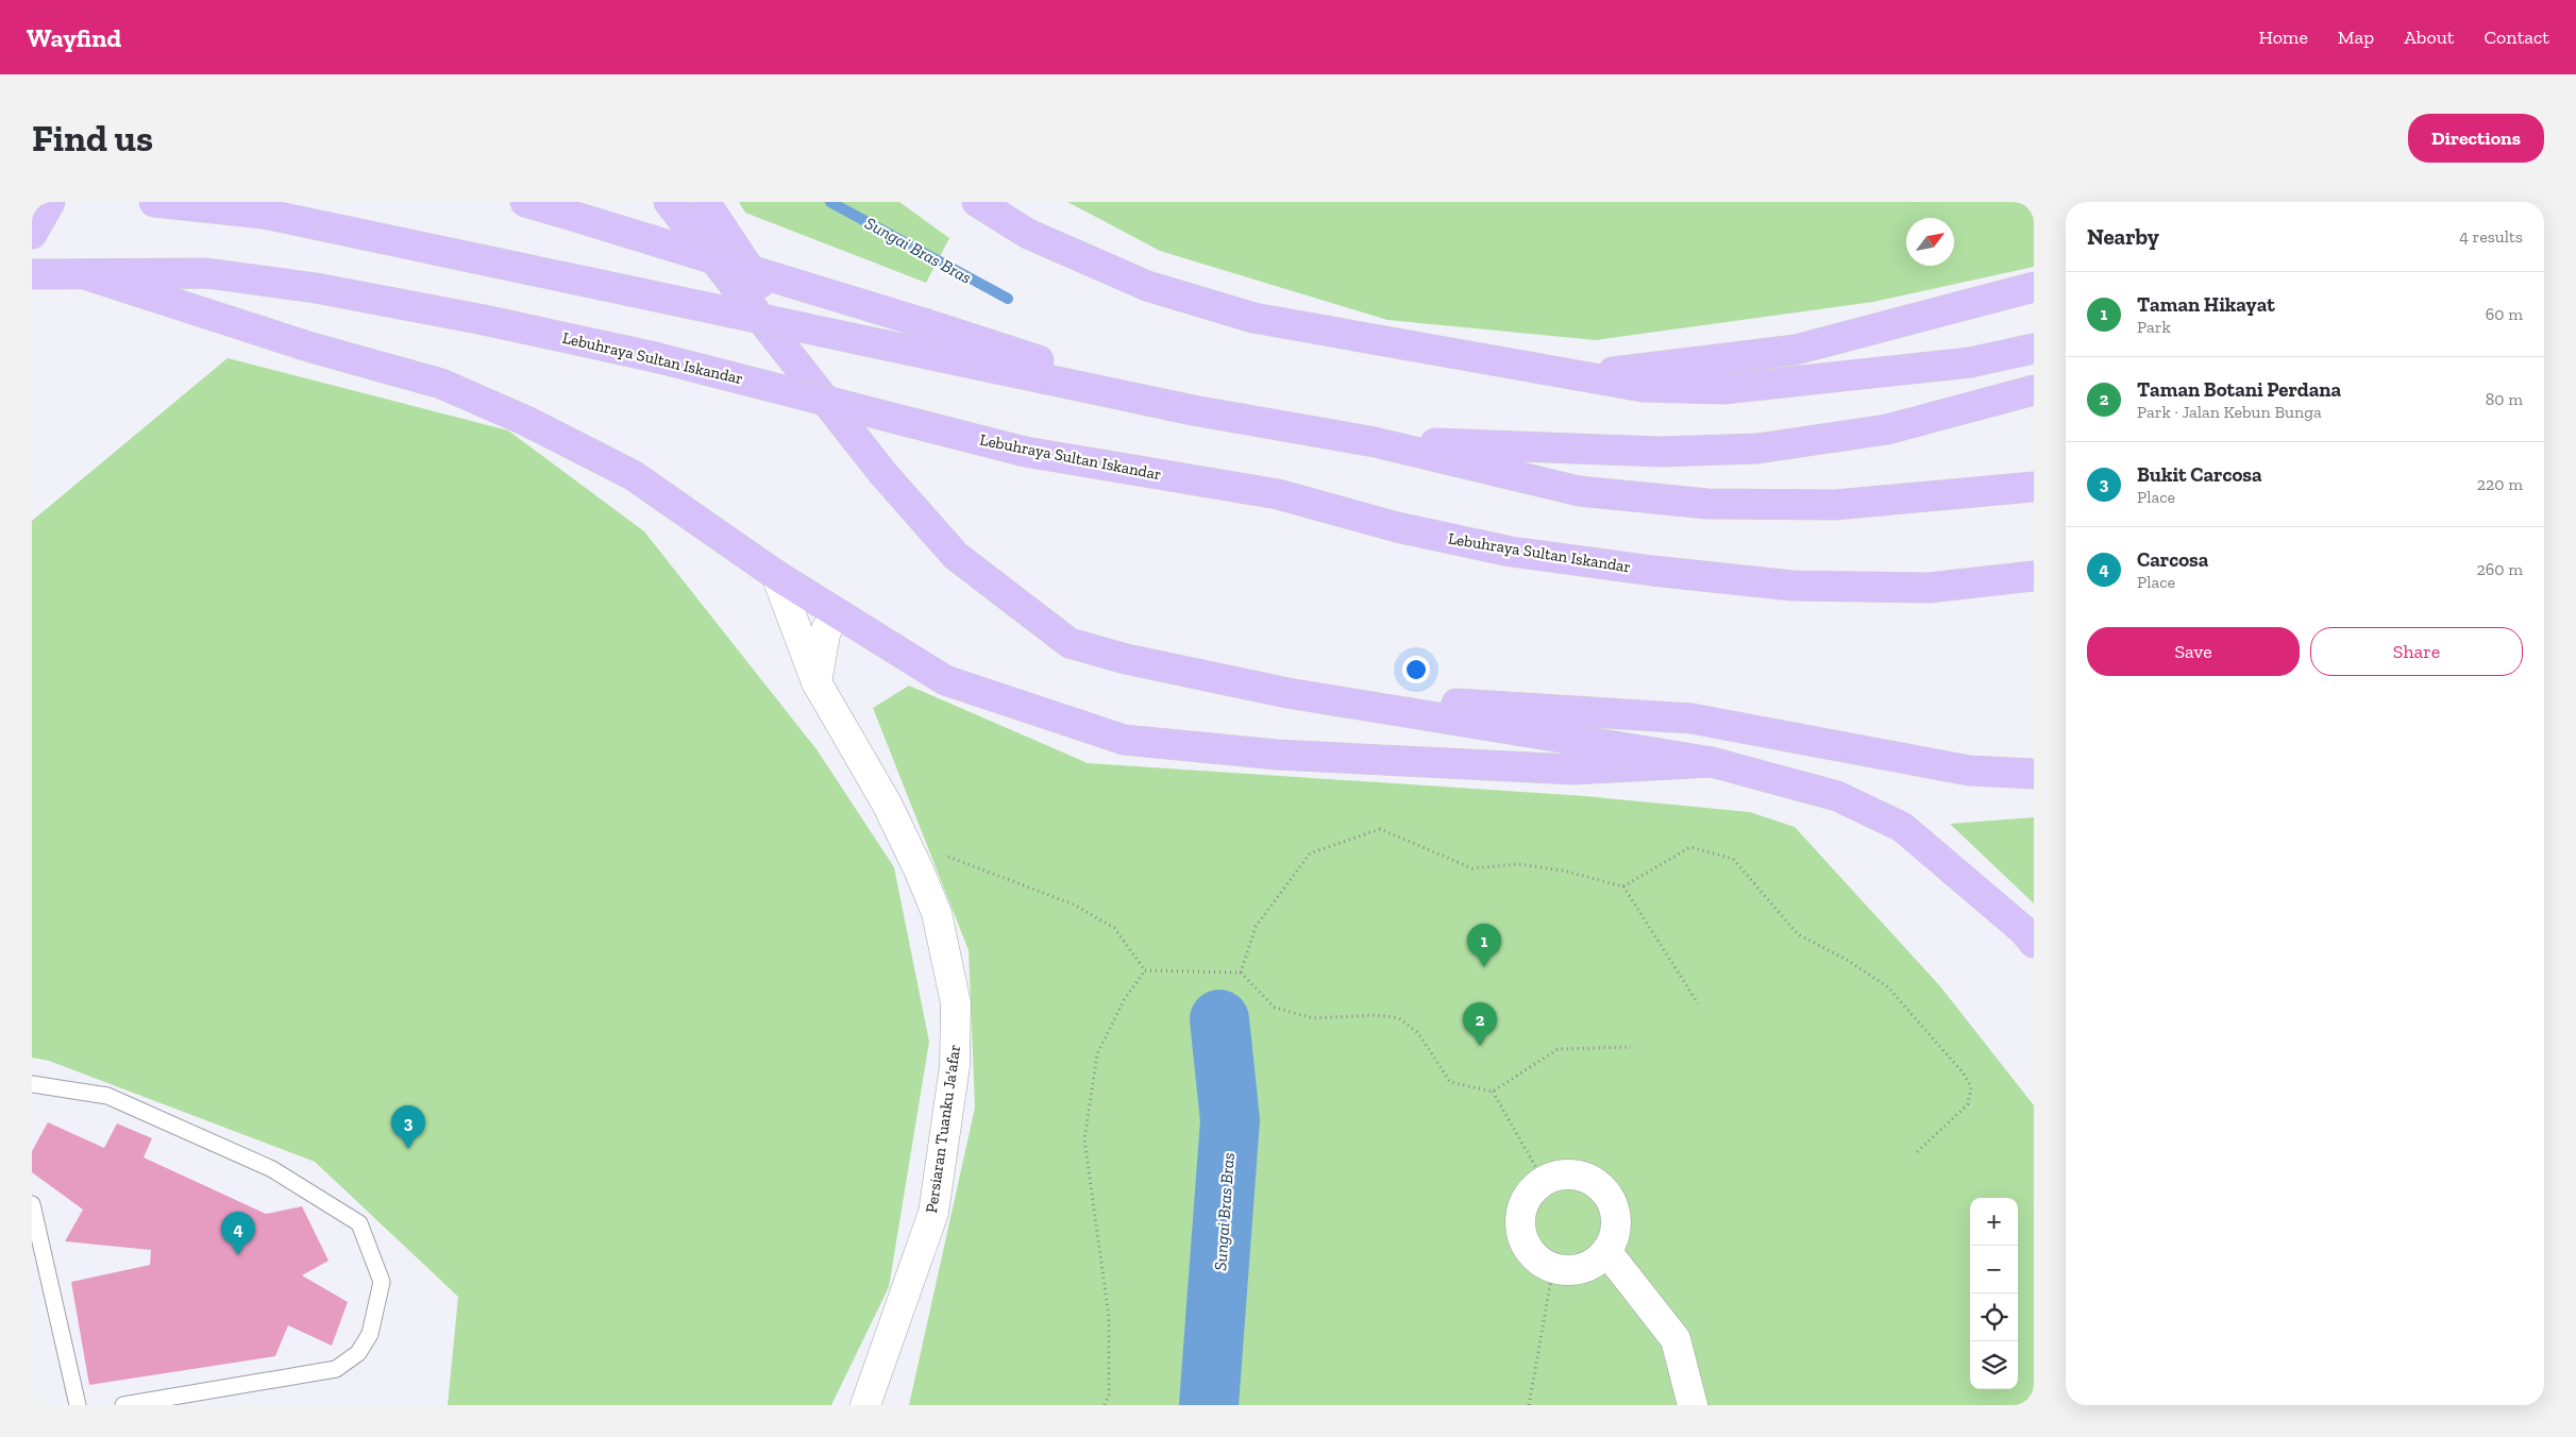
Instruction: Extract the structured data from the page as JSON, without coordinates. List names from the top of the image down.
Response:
{
  "streets": {
    "main road": ["Lebuhraya Sultan Iskandar"],
    "street": ["Persiaran Tuanku Ja'afar"]
  },
  "water": ["Sungai Bras Bras"],
  "north": "top right",
  "page": {
    "header": "Wayfind",
    "nav": [
      "Home",
      "Map",
      "About",
      "Contact"
    ],
    "buttons": [
      "Directions",
      ["Save", "Share"]
    ],
    "title": "Find us",
    "heading": ["Nearby", "4 results"],
    "list": [
      {
        "mark": "1",
        "name": "Taman Hikayat",
        "note": "Park",
        "value": "60 m"
      },
      {
        "mark": "2",
        "name": "Taman Botani Perdana",
        "note": "Park · Jalan Kebun Bunga",
        "value": "80 m"
      },
      {
        "mark": "3",
        "name": "Bukit Carcosa",
        "note": "Place",
        "value": "220 m"
      },
      {
        "mark": "4",
        "name": "Carcosa",
        "note": "Place",
        "value": "260 m"
      }
    ],
    "pins": [
      "1",
      "2",
      "3",
      "4"
    ],
    "map_buttons": ["+", "−"]
  }
}
